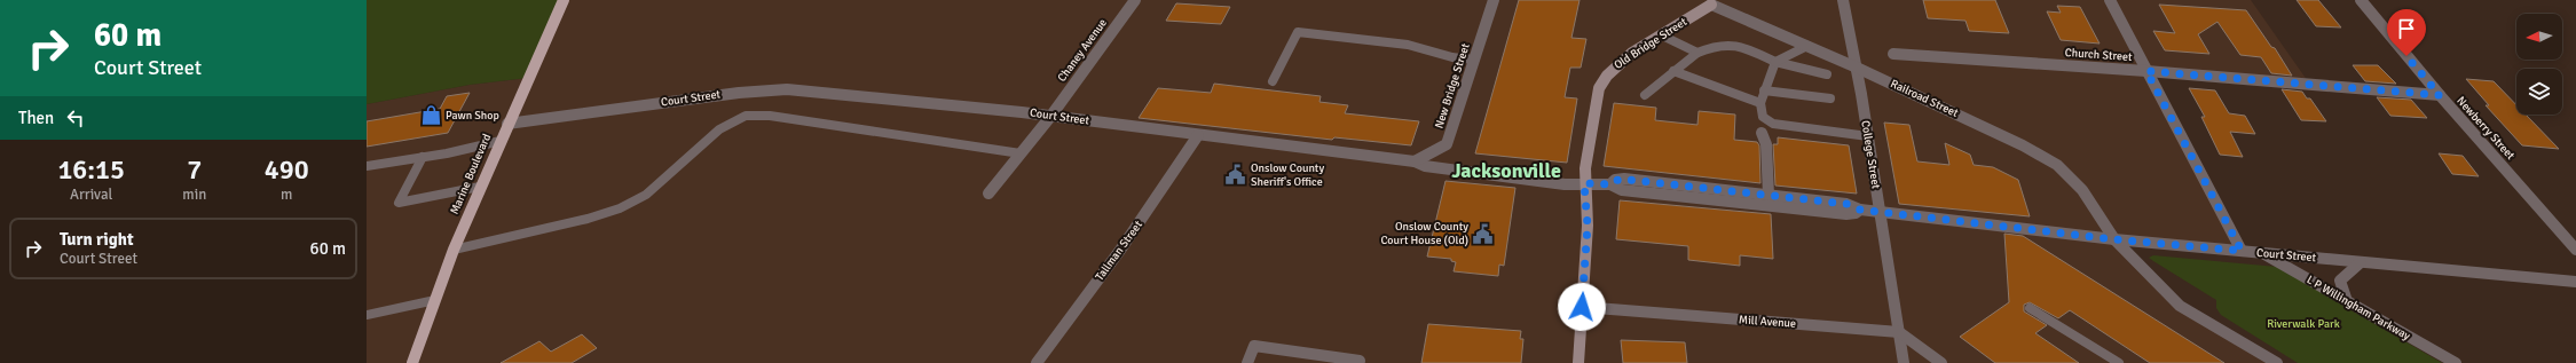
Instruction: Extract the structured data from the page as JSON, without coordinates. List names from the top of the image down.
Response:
{
  "streets": {
    "main road": ["Old Bridge Street", "Railroad Street", "Marine Boulevard"],
    "street": [
      "Chaney Avenue",
      "Church Street",
      "New Bridge Street",
      "Court Street",
      "Newberry Street",
      "College Street",
      "Tallman Street",
      "L P Willingham Parkway",
      "Mill Avenue"
    ]
  },
  "crossings": [
    ["Old Bridge Street", "Court Street"],
    ["Old Bridge Street", "Railroad Street"],
    ["Old Bridge Street", "Mill Avenue"],
    ["Chaney Avenue", "Court Street"],
    ["Church Street", "Newberry Street"],
    ["New Bridge Street", "Court Street"],
    ["Court Street", "Railroad Street"],
    ["Court Street", "College Street"],
    ["Court Street", "Marine Boulevard"],
    ["Court Street", "Tallman Street"],
    ["Court Street", "L P Willingham Parkway"],
    ["Railroad Street", "College Street"],
    ["College Street", "Mill Avenue"]
  ],
  "districts": ["Jacksonville"],
  "parks": ["Riverwalk Park"],
  "places": {
    "shop": ["Pawn Shop"],
    "public building": ["Onslow County Sheriff's Office", "Onslow County Court House (Old)"]
  },
  "north": "left",
  "page": {
    "turn": ["60 m", "Court Street"],
    "then": "Then",
    "eta": [
      "16:15",
      "Arrival",
      "7",
      "min",
      "490",
      "m"
    ],
    "list": [
      {
        "name": "Turn right",
        "note": "Court Street",
        "value": "60 m"
      }
    ]
  }
}
